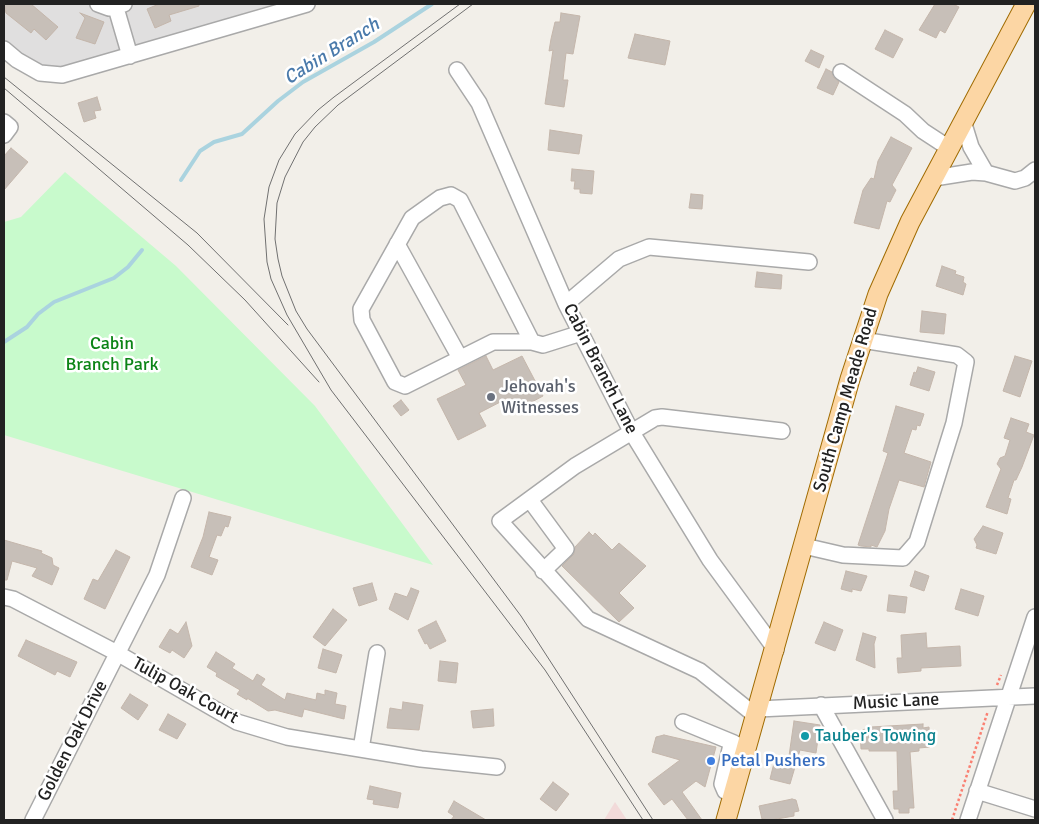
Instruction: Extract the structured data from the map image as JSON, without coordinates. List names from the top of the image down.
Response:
{
  "streets": {
    "main road": ["South Camp Meade Road"],
    "street": [
      "Cabin Branch Lane",
      "Tulip Oak Court",
      "Music Lane",
      "Golden Oak Drive"
    ]
  },
  "crossings": [
    ["Cabin Branch Lane", "South Camp Meade Road"],
    ["South Camp Meade Road", "Music Lane"],
    ["Tulip Oak Court", "Golden Oak Drive"]
  ],
  "water": ["Cabin Branch"],
  "parks": ["Cabin Branch Park"],
  "places": ["Jehovah's Witnesses", "Tauber's Towing", "Petal Pushers"]
}
